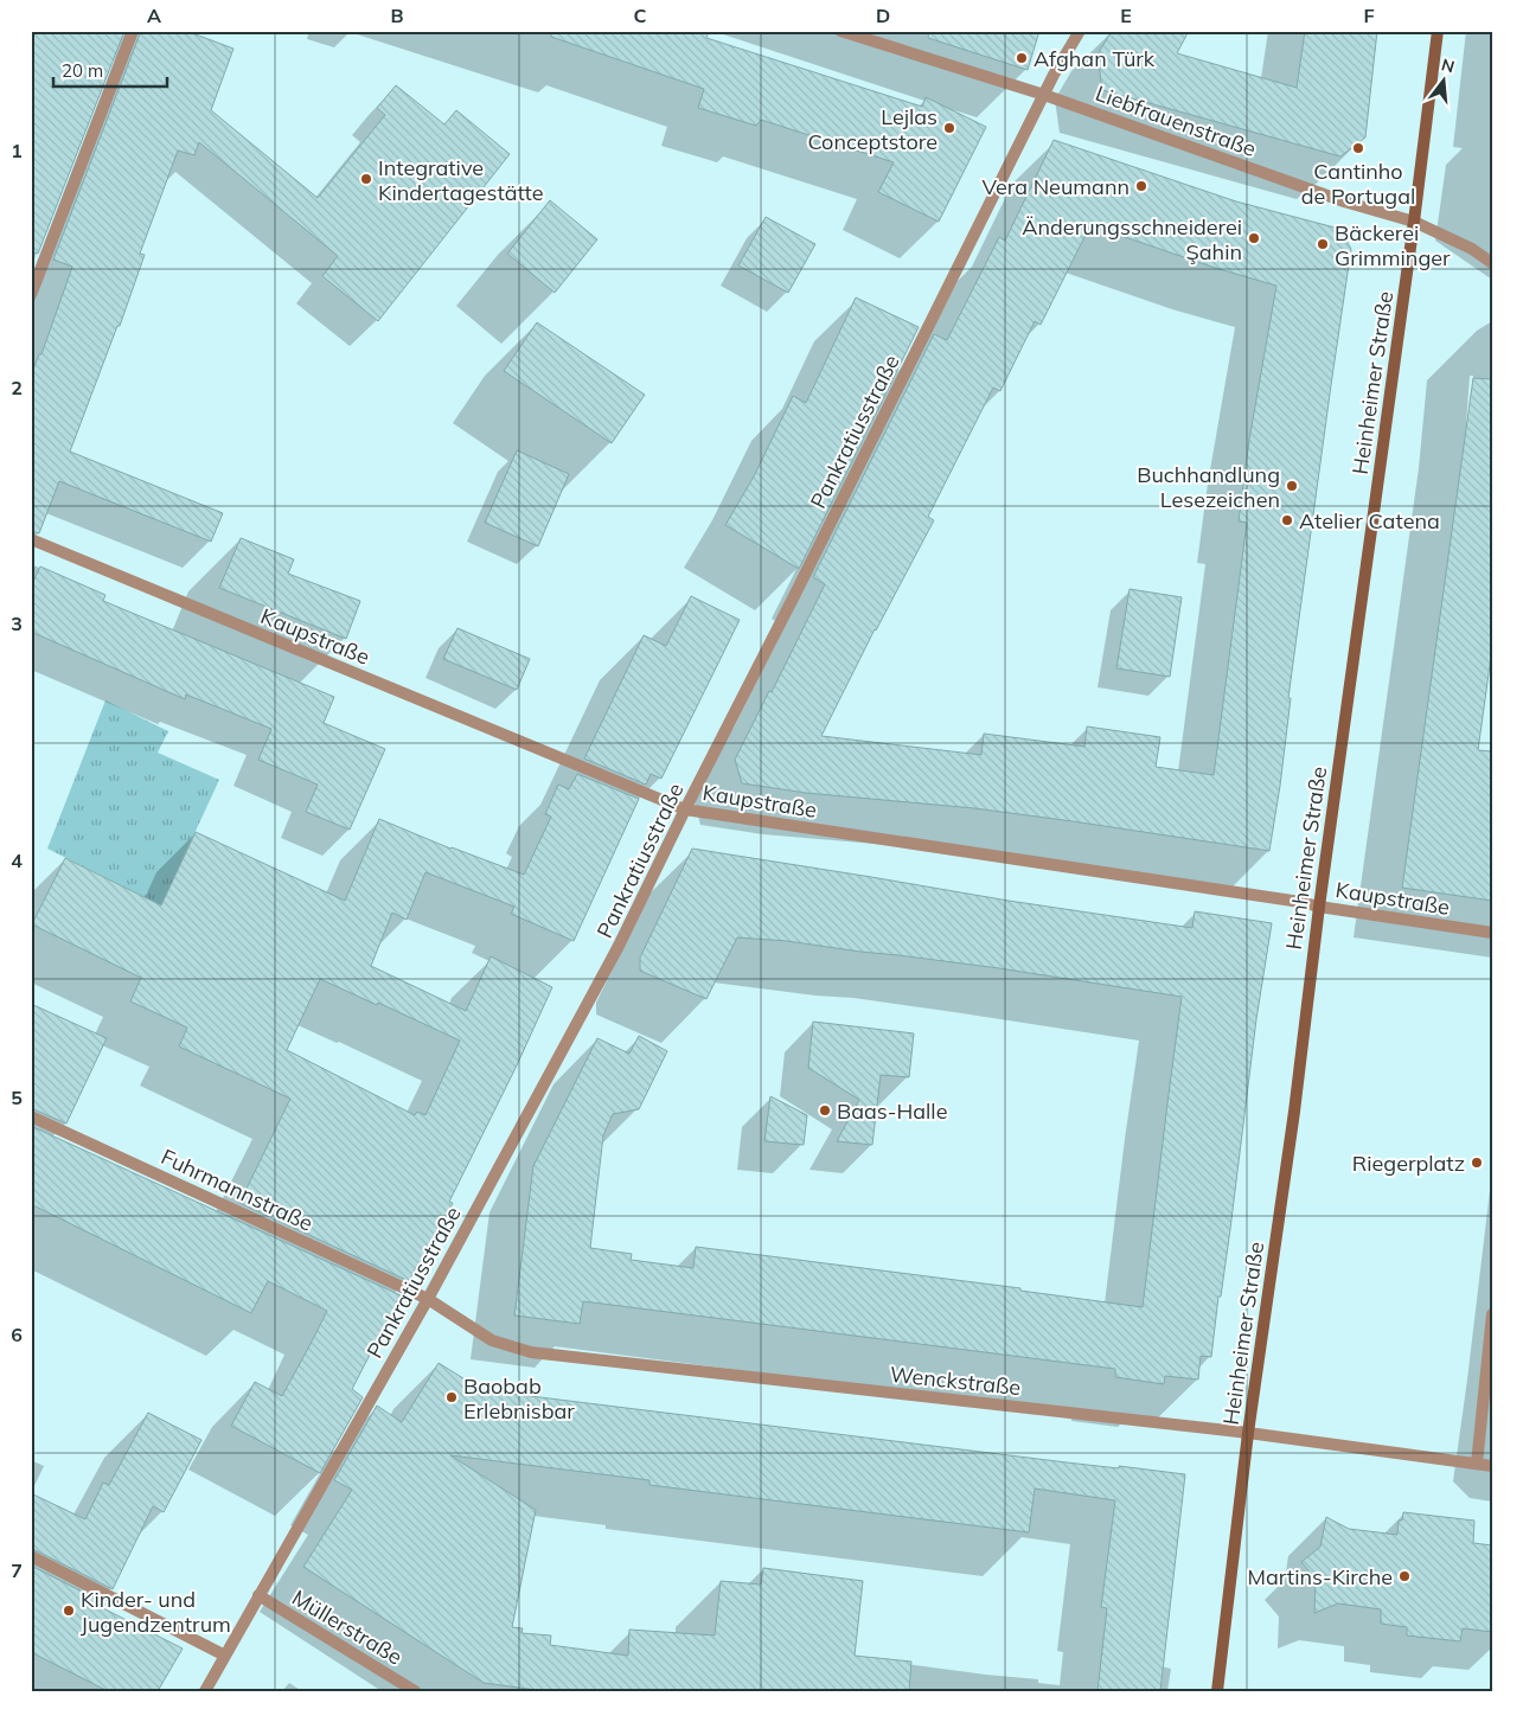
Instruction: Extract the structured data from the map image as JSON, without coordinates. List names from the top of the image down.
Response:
{
  "streets": {
    "street": [
      "Liebfrauenstraße",
      "Heinheimer Straße",
      "Pankratiusstraße",
      "Kaupstraße",
      "Fuhrmannstraße",
      "Wenckstraße",
      "Müllerstraße"
    ]
  },
  "crossings": [
    ["Liebfrauenstraße", "Heinheimer Straße"],
    ["Liebfrauenstraße", "Pankratiusstraße"],
    ["Heinheimer Straße", "Kaupstraße"],
    ["Heinheimer Straße", "Wenckstraße"],
    ["Pankratiusstraße", "Kaupstraße"],
    ["Pankratiusstraße", "Fuhrmannstraße"],
    ["Pankratiusstraße", "Wenckstraße"],
    ["Pankratiusstraße", "Müllerstraße"],
    ["Fuhrmannstraße", "Wenckstraße"]
  ],
  "places": [
    "Afghan Türk",
    "Lejlas Conceptstore",
    "Cantinho de Portugal",
    "Integrative Kindertagestätte",
    "Vera Neumann",
    "Änderungsschneiderei Şahin",
    "Bäckerei Grimminger",
    "Buchhandlung Lesezeichen",
    "Atelier Catena",
    "Baas-Halle",
    "Riegerplatz",
    "Baobab Erlebnisbar",
    "Martins-Kirche",
    "Kinder- und Jugendzentrum"
  ],
  "scale_bar": "20 m",
  "north": "top",
  "grid": {
    "columns": [
      "A",
      "B",
      "C",
      "D",
      "E",
      "F"
    ],
    "rows": [
      "1",
      "2",
      "3",
      "4",
      "5",
      "6",
      "7"
    ]
  }
}
